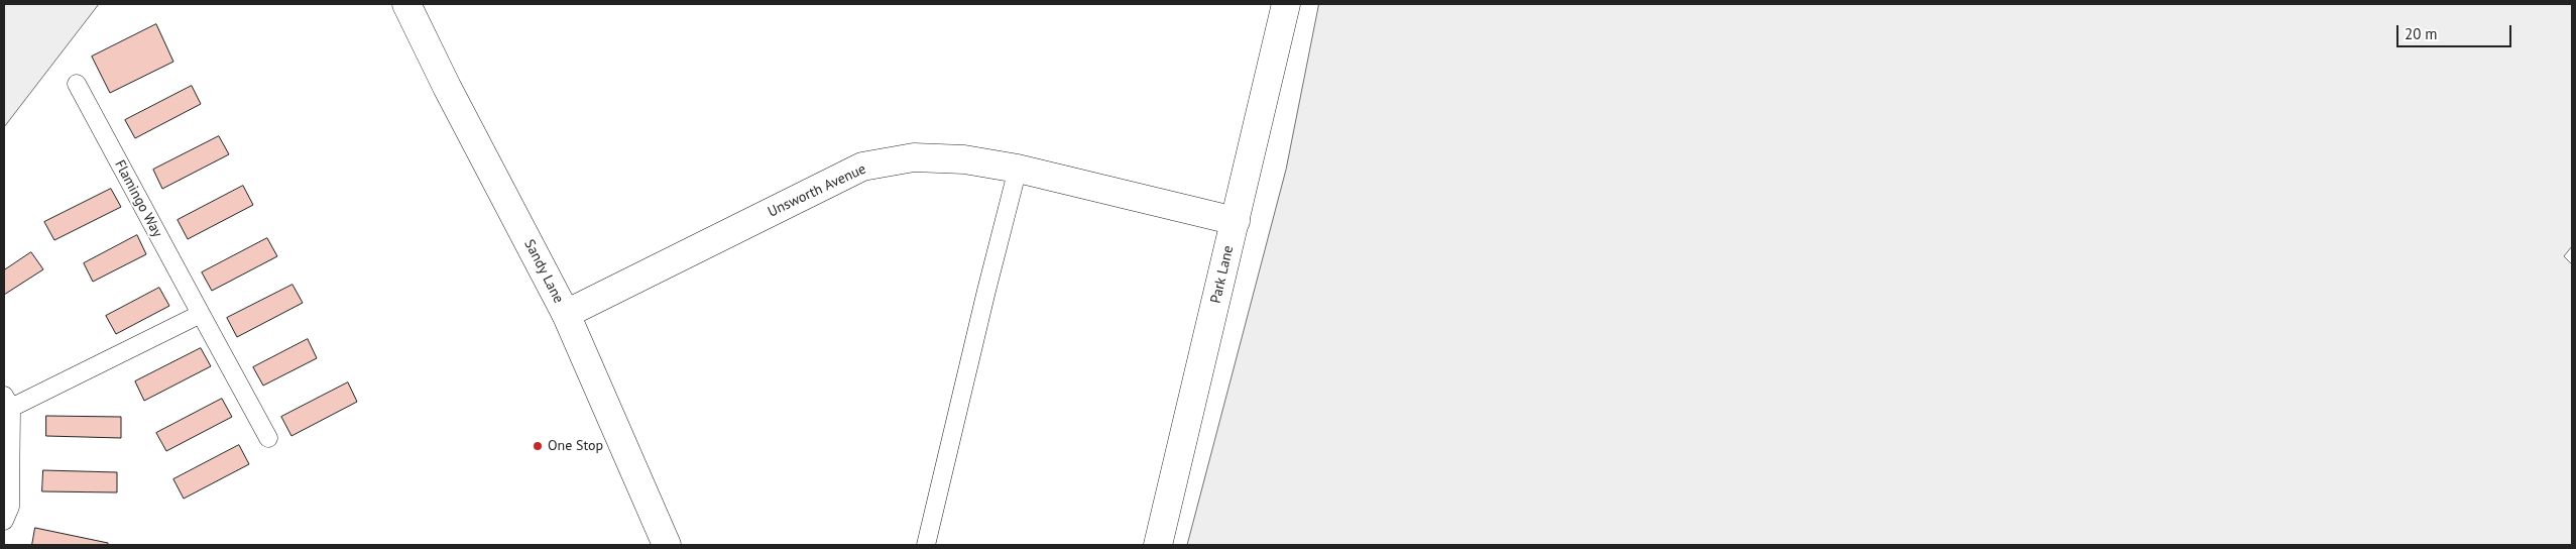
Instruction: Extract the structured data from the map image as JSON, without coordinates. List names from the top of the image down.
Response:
{
  "streets": {
    "main road": ["Unsworth Avenue", "Sandy Lane", "Park Lane"],
    "lane": ["Flamingo Way"]
  },
  "crossings": [
    ["Unsworth Avenue", "Sandy Lane"],
    ["Unsworth Avenue", "Park Lane"]
  ],
  "places": ["One Stop"],
  "scale_bar": "20 m"
}
